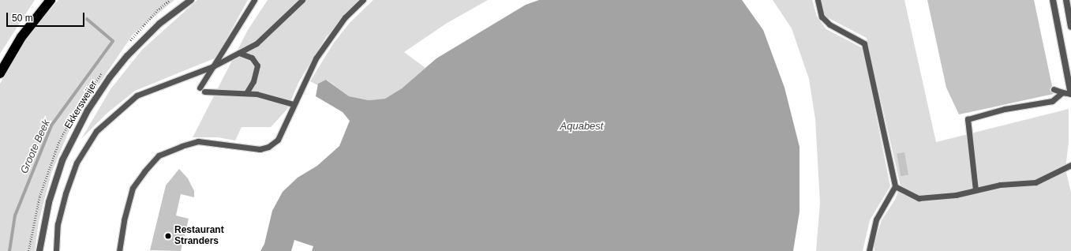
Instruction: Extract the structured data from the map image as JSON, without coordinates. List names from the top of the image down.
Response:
{
  "streets": {
    "street": ["Ekkersweijer"]
  },
  "water": ["Aquabest", "Groote Beek"],
  "places": ["Restaurant Stranders"],
  "scale_bar": "50 m"
}
